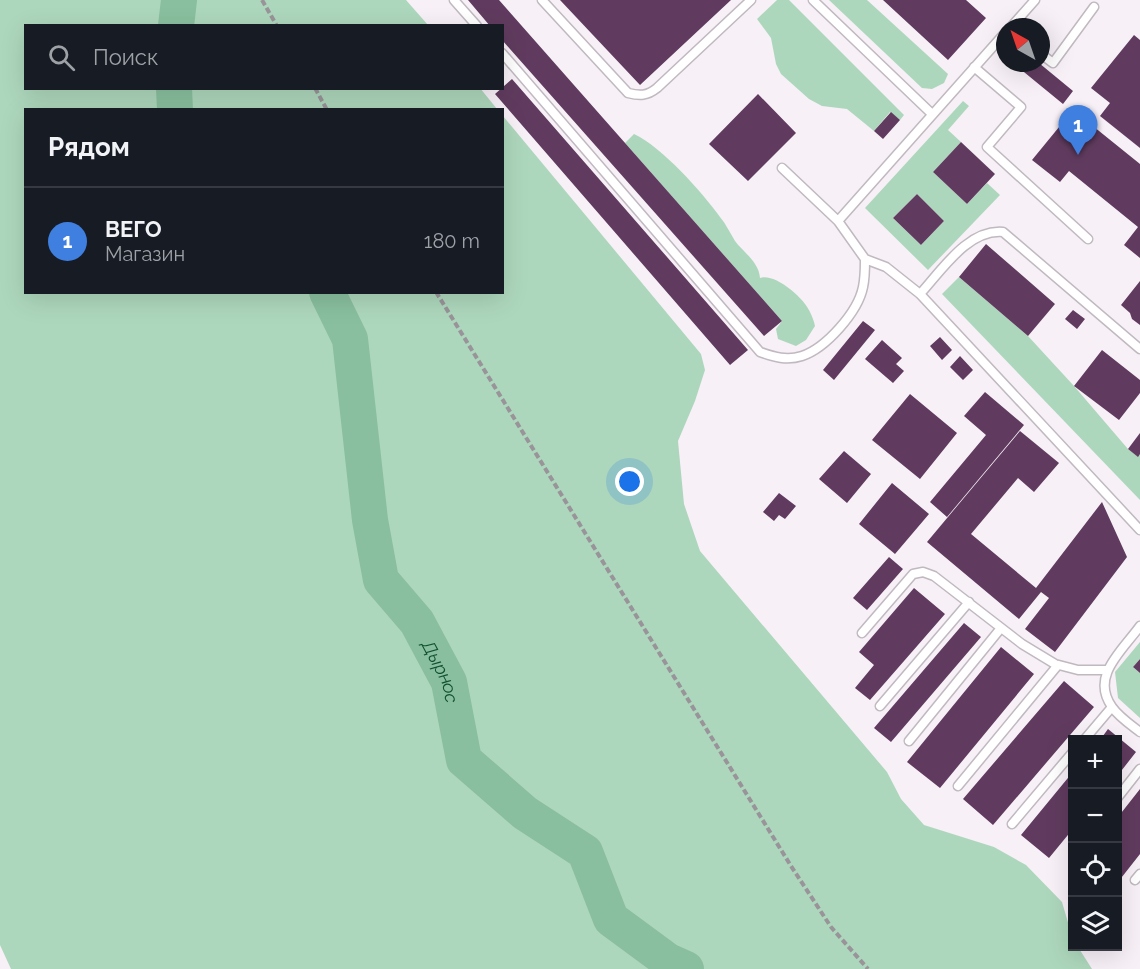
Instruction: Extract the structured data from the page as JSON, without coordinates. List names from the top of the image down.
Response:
{
  "water": ["Дырнос"],
  "north": "top left",
  "page": {
    "search": "Поиск",
    "pins": "1",
    "heading": "Рядом",
    "list": [
      {
        "mark": "1",
        "name": "ВЕГО",
        "note": "Магазин",
        "value": "180 m"
      }
    ],
    "map_buttons": ["+", "−"]
  }
}
